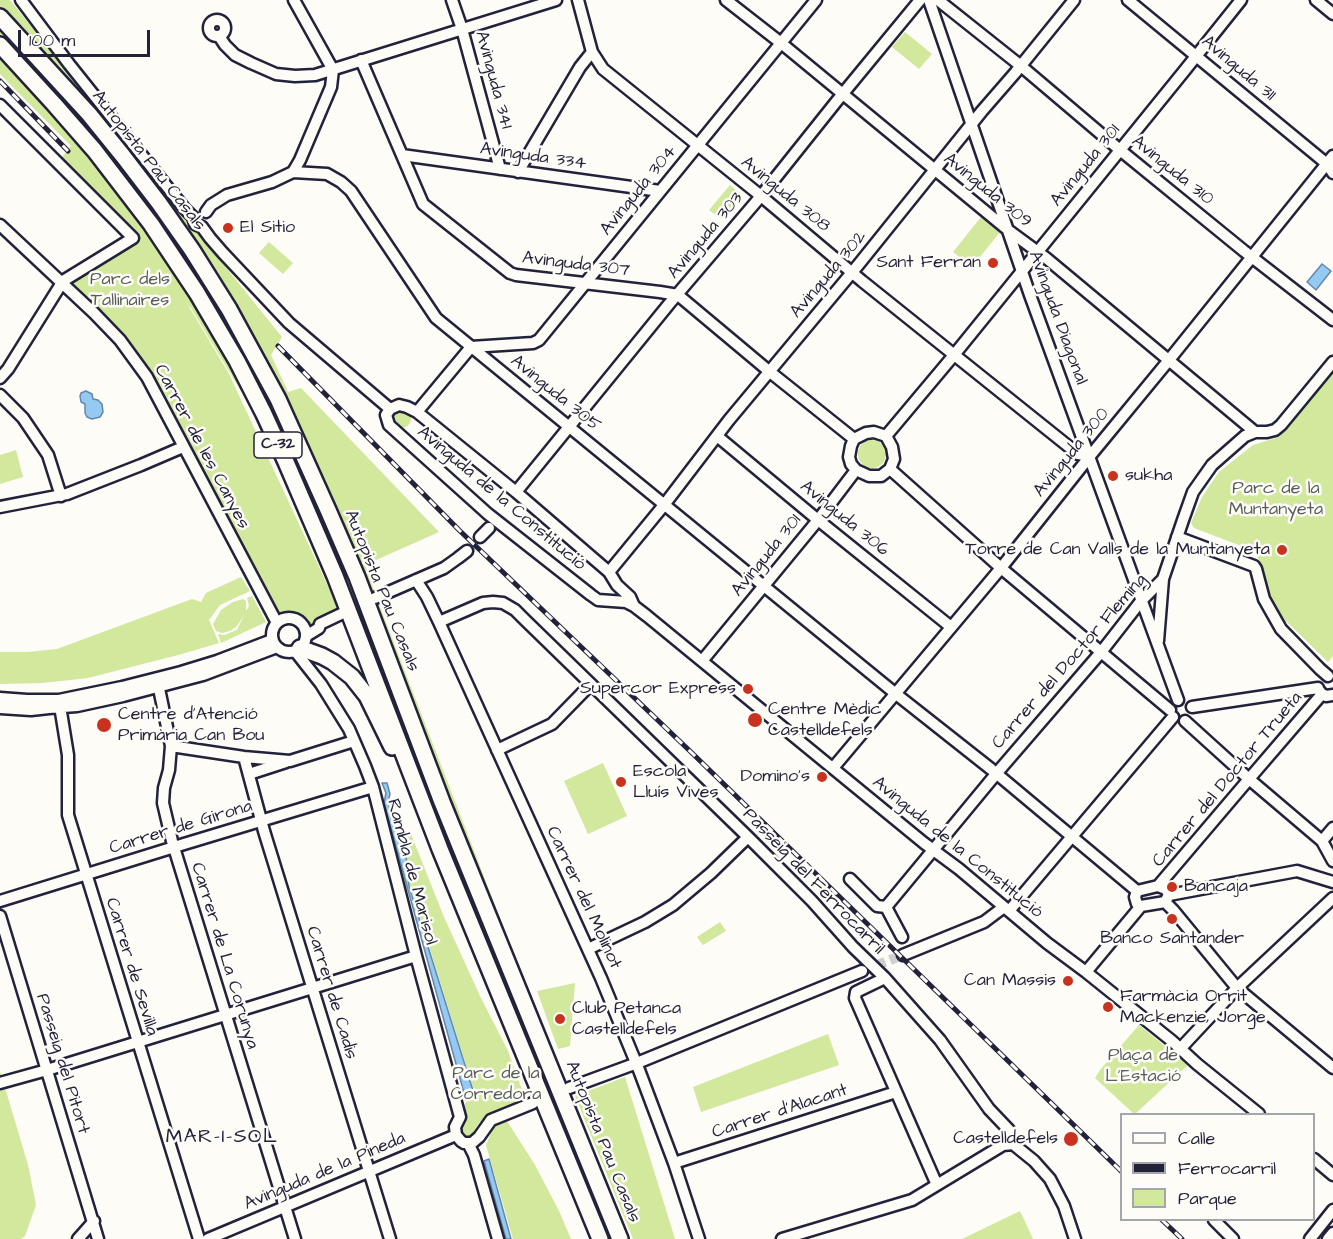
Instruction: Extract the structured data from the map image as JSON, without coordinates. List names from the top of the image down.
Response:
{
  "streets": {
    "highway": ["Autopista Pau Casals", "C-32"],
    "street": [
      "Avinguda 311",
      "Avinguda 341",
      "Avinguda 334",
      "Avinguda 301",
      "Avinguda 310",
      "Avinguda 304",
      "Avinguda 309",
      "Avinguda 308",
      "Avinguda 303",
      "Avinguda 307",
      "Avinguda 302",
      "Avinguda Diagonal",
      "Avinguda 305",
      "Carrer de les Canyes",
      "Avinguda 300",
      "Avinguda de la Constitució",
      "Avinguda 306",
      "Carrer del Doctor Fleming",
      "Carrer del Doctor Trueta",
      "Carrer de Girona",
      "Rambla de Marisol",
      "Passeig del Ferrocarril",
      "Carrer del Molinot",
      "Carrer de La Corunya",
      "Carrer de Sevilla",
      "Carrer de Cadis",
      "Passeig del Pitort",
      "Carrer d'Alacant",
      "Avinguda de la Pineda"
    ]
  },
  "crossings": [
    ["Avinguda 311", "Avinguda 301"],
    ["Avinguda 311", "Avinguda 300"],
    ["Avinguda 341", "Avinguda 334"],
    ["Avinguda 334", "Avinguda 304"],
    ["Avinguda 334", "Avinguda 307"],
    ["Avinguda 301", "Avinguda 310"],
    ["Avinguda 301", "Avinguda 309"],
    ["Avinguda 301", "Avinguda 308"],
    ["Avinguda 301", "Avinguda Diagonal"],
    ["Avinguda 301", "Avinguda 305"],
    ["Avinguda 301", "Avinguda de la Constitució"],
    ["Avinguda 301", "Avinguda 306"],
    ["Avinguda 310", "Avinguda 302"],
    ["Avinguda 310", "Avinguda 300"],
    ["Avinguda 304", "Avinguda 309"],
    ["Avinguda 304", "Avinguda 308"],
    ["Avinguda 304", "Avinguda 307"],
    ["Avinguda 304", "Avinguda 305"],
    ["Avinguda 309", "Avinguda 303"],
    ["Avinguda 309", "Avinguda 302"],
    ["Avinguda 309", "Avinguda Diagonal"],
    ["Avinguda 309", "Avinguda 300"],
    ["Avinguda 309", "Carrer del Doctor Fleming"],
    ["Avinguda 308", "Avinguda 303"],
    ["Avinguda 308", "Avinguda 302"],
    ["Avinguda 308", "Avinguda Diagonal"],
    ["Avinguda 308", "Avinguda 300"],
    ["Avinguda 303", "Avinguda 307"],
    ["Avinguda 303", "Avinguda 305"],
    ["Avinguda 303", "Avinguda de la Constitució"],
    ["Avinguda 302", "Avinguda Diagonal"],
    ["Avinguda 302", "Avinguda 305"],
    ["Avinguda 302", "Avinguda de la Constitució"],
    ["Avinguda 302", "Avinguda 306"],
    ["Avinguda Diagonal", "Avinguda 300"],
    ["Avinguda Diagonal", "Carrer del Doctor Fleming"],
    ["Avinguda 305", "Avinguda 300"],
    ["Avinguda 305", "Carrer del Doctor Fleming"],
    ["Carrer de les Canyes", "Rambla de Marisol"],
    ["Avinguda 300", "Avinguda de la Constitució"],
    ["Avinguda 300", "Avinguda 306"],
    ["Avinguda de la Constitució", "Carrer del Doctor Fleming"],
    ["Carrer de Girona", "Rambla de Marisol"],
    ["Carrer de Girona", "Carrer de La Corunya"],
    ["Carrer de Girona", "Carrer de Sevilla"],
    ["Carrer de Girona", "Carrer de Cadis"],
    ["Rambla de Marisol", "Avinguda de la Pineda"],
    ["Passeig del Ferrocarril", "Carrer del Molinot"],
    ["Carrer del Molinot", "Carrer d'Alacant"],
    ["Carrer de La Corunya", "Avinguda de la Pineda"],
    ["Carrer de Cadis", "Avinguda de la Pineda"]
  ],
  "districts": ["MAR-I-SOL"],
  "parks": [
    "Parc dels Tallinaires",
    "Parc de la Muntanyeta",
    "Plaça de L'Estació",
    "Parc de la Corredora"
  ],
  "places": [
    "El Sitio",
    "Sant Ferran",
    "sukha",
    "Torre de Can Valls de la Muntanyeta",
    "Supercor Express",
    "Centre Mèdic Castelldefels",
    "Centre d'Atenció Primària Can Bou",
    "Domino's",
    "Escola Lluís Vives",
    "Bancaja",
    "Banco Santander",
    "Can Massis",
    "Farmàcia Orrit Mackenzie, Jorge",
    "Club Petanca Castelldefels",
    "Castelldefels"
  ],
  "legend": ["Calle", "Ferrocarril", "Parque"],
  "scale_bar": "100 m"
}
